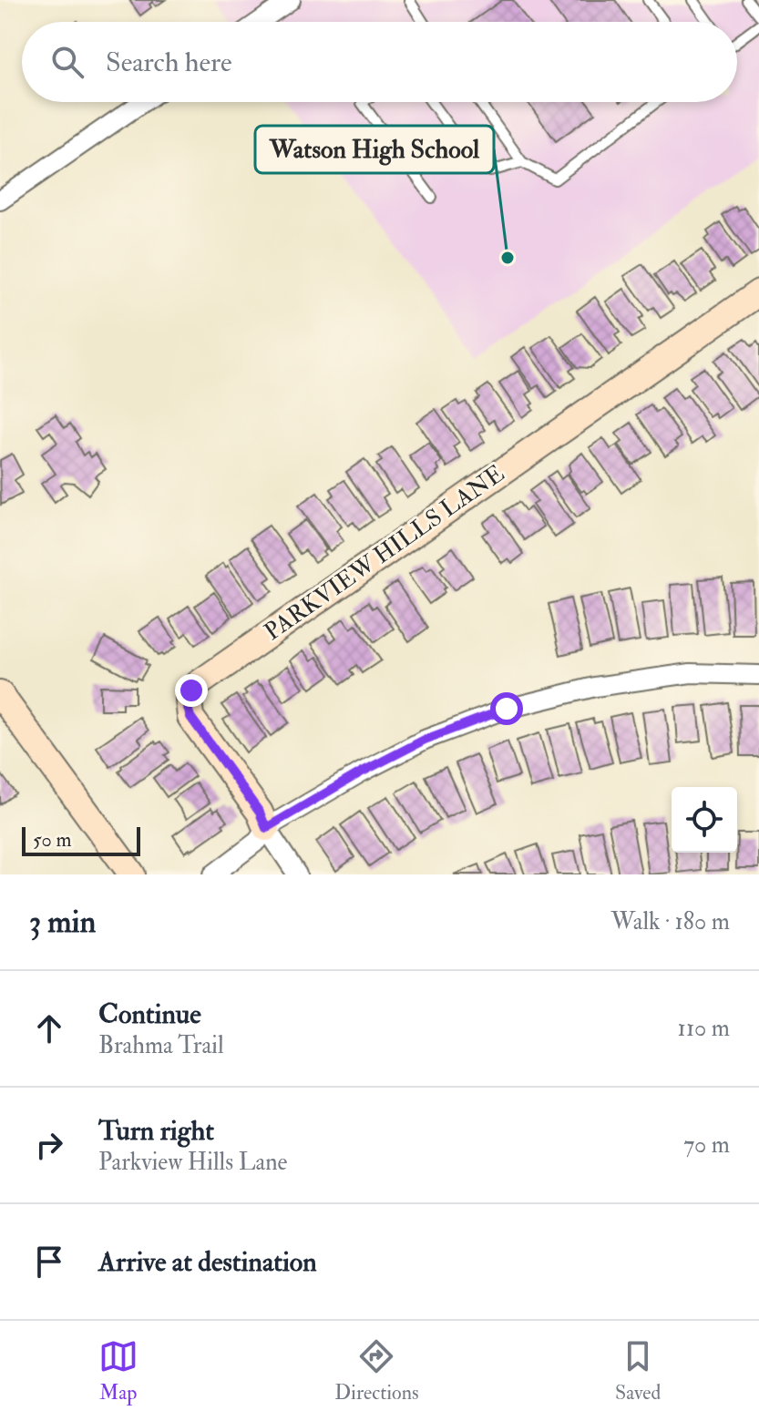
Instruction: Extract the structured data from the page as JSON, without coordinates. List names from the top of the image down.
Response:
{
  "streets": {
    "street": ["PARKVIEW HILLS LANE"]
  },
  "places": ["Watson High School"],
  "scale_bar": "50 m",
  "page": {
    "search": "Search here",
    "scale": "50 m",
    "heading": ["3 min", "Walk · 180 m"],
    "list": [
      ["Continue", "Brahma Trail", "110 m"],
      ["Turn right", "Parkview Hills Lane", "70 m"],
      "Arrive at destination"
    ],
    "nav": ["Map", "Directions", "Saved"]
  }
}
